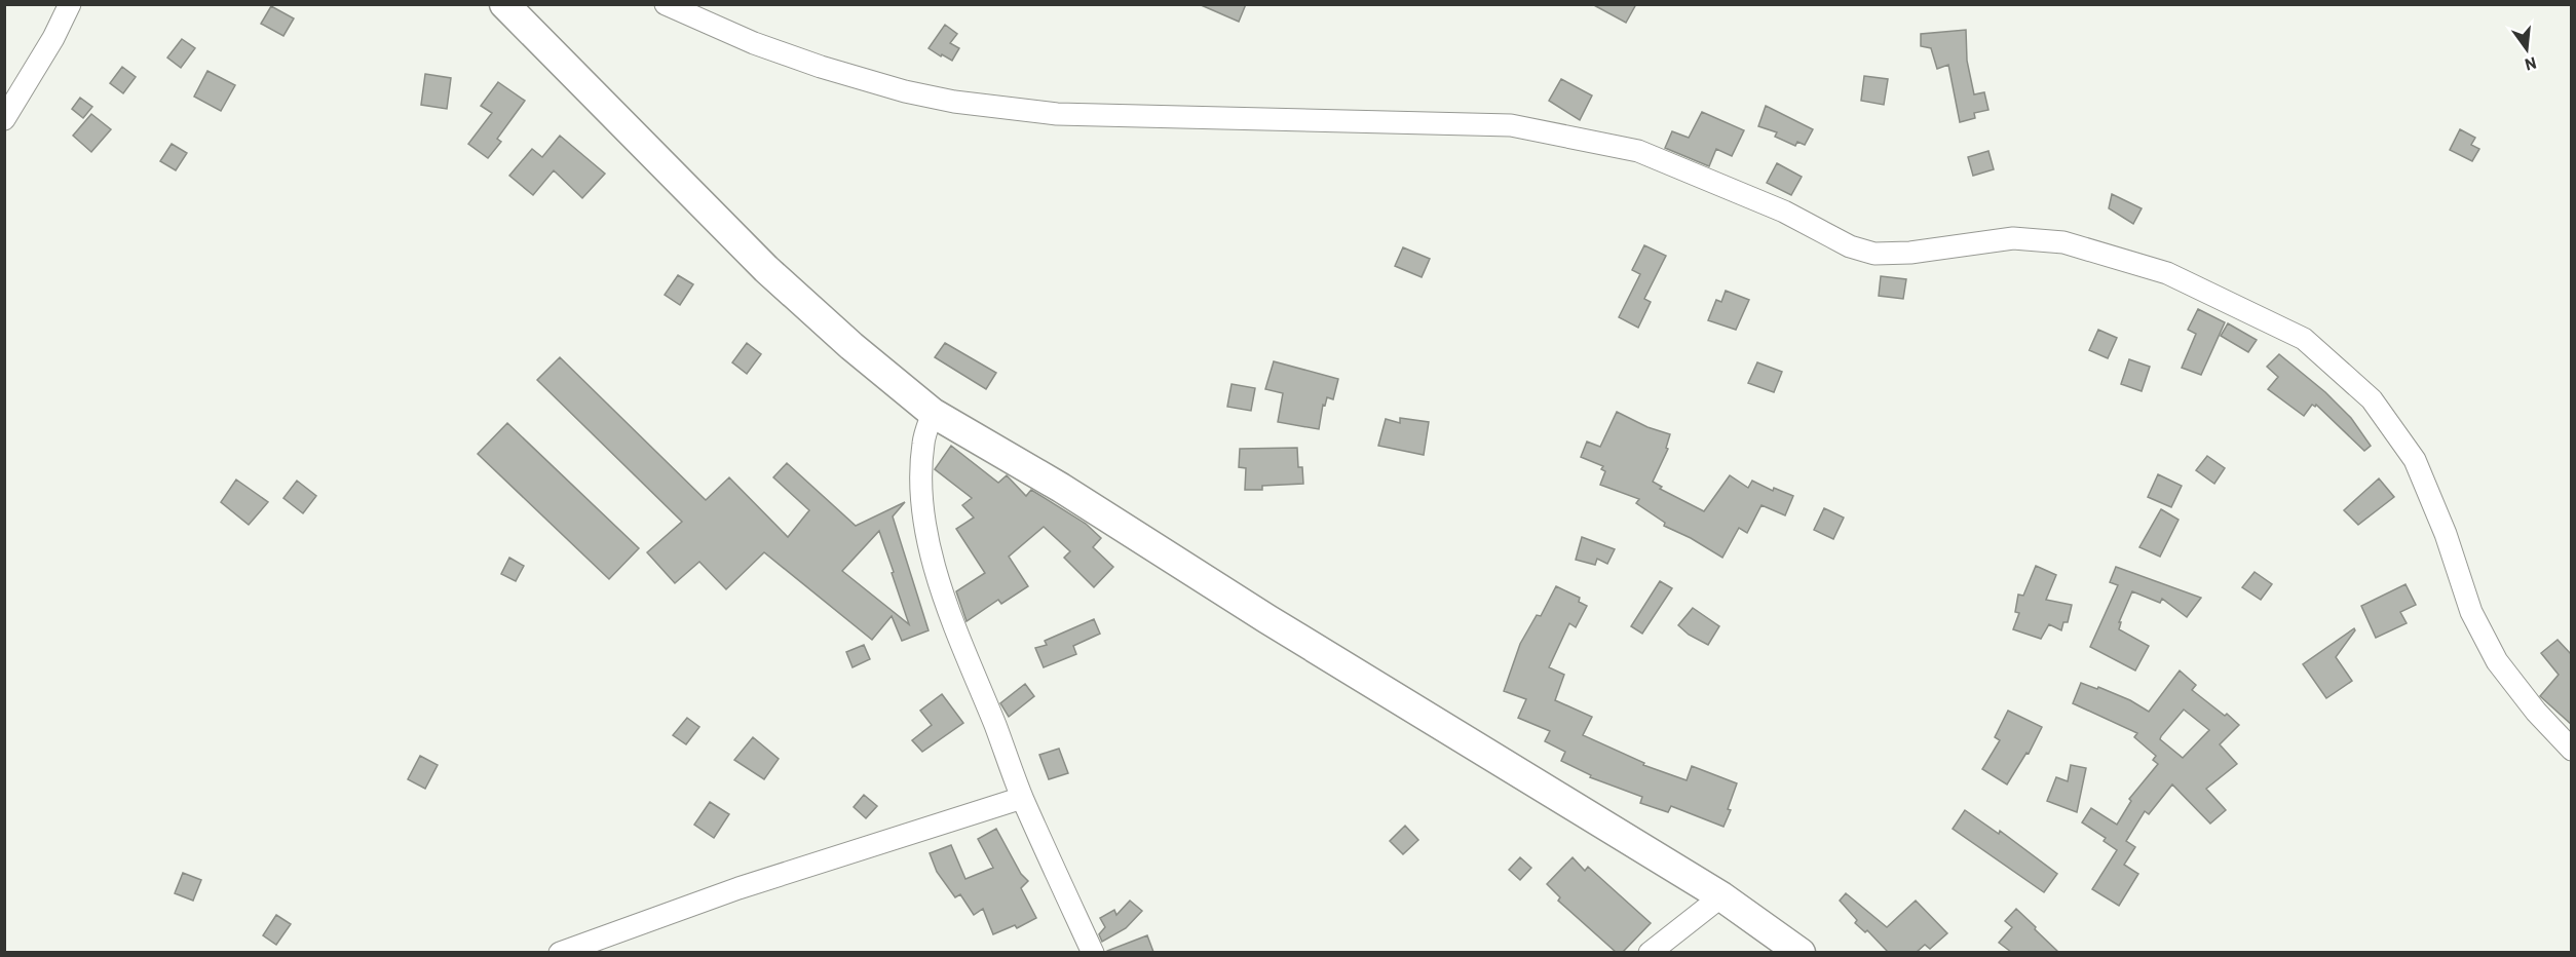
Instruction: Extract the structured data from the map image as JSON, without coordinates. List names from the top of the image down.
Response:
{
  "north": "bottom"
}
